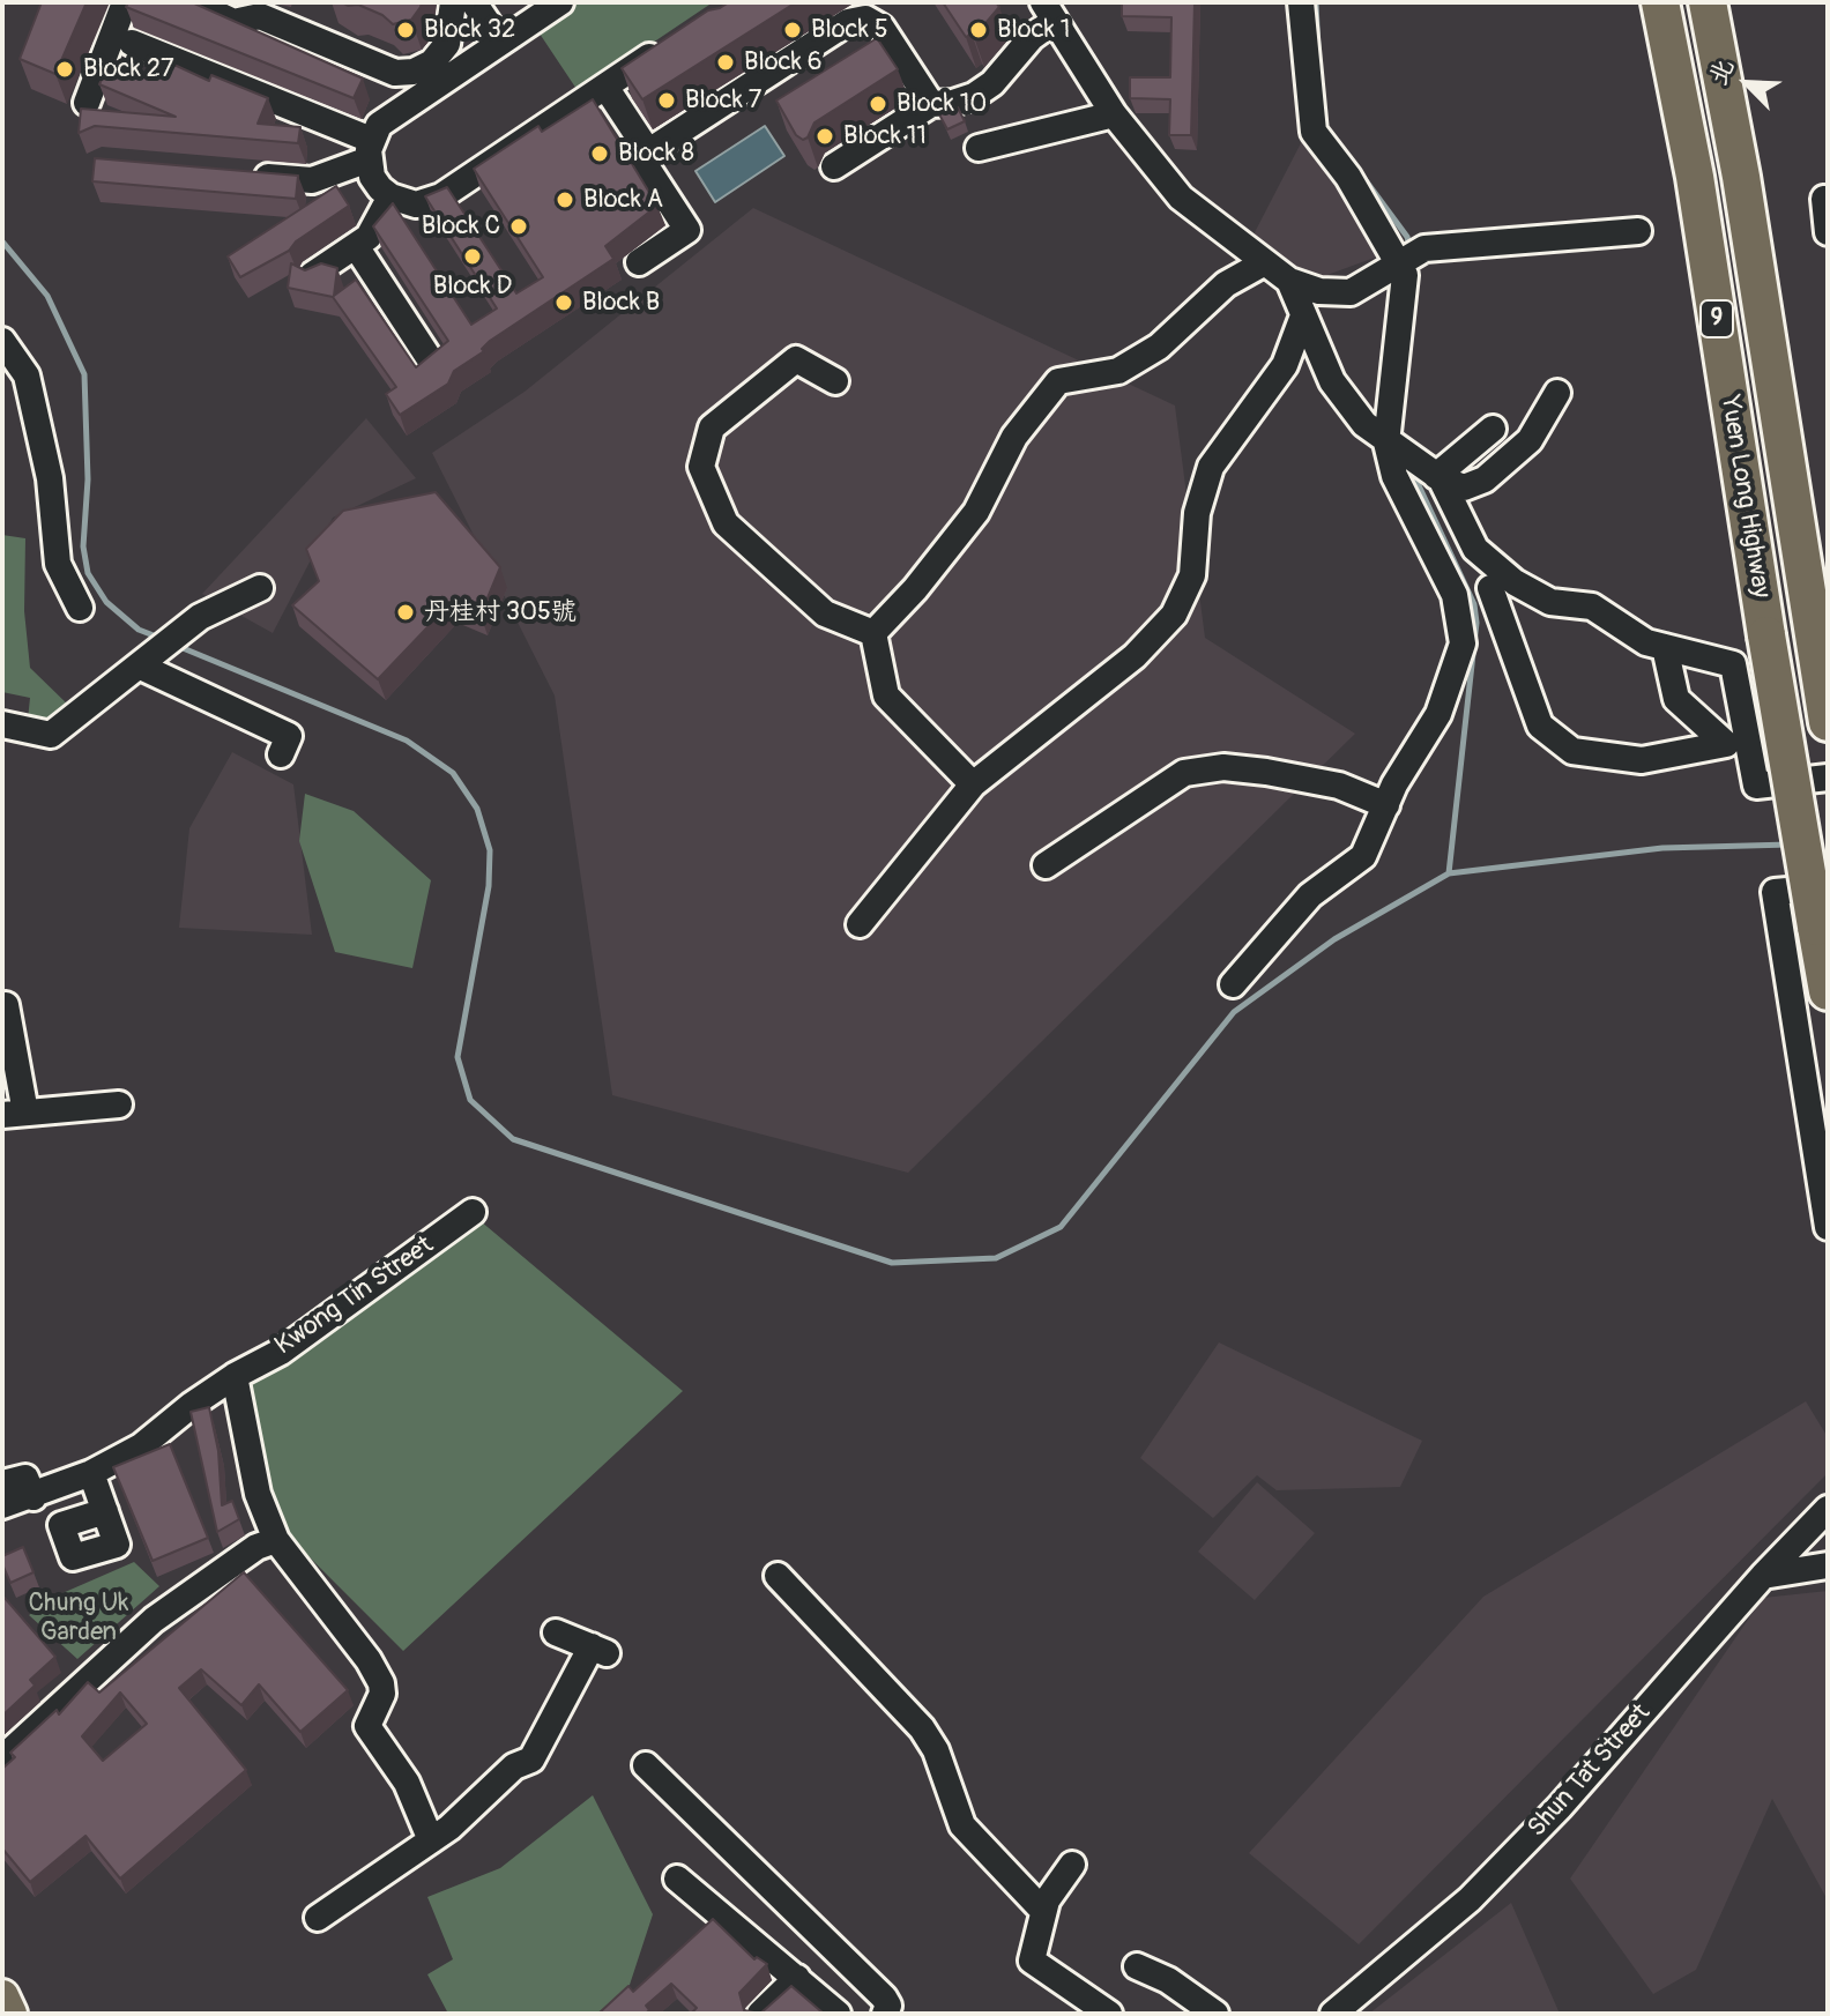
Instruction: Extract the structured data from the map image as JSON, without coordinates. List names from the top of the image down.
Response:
{
  "streets": {
    "highway": ["9", "Yuen Long Highway"],
    "street": ["Kwong Tin Street", "Shun Tat Street"]
  },
  "parks": ["Chung Uk Garden"],
  "places": [
    "Block 32",
    "Block 5",
    "Block 1",
    "Block 6",
    "Block 27",
    "Block 7",
    "Block 10",
    "Block 11",
    "Block 8",
    "Block A",
    "Block C",
    "Block D",
    "Block B",
    "丹桂村 305號"
  ],
  "north": "top left"
}
